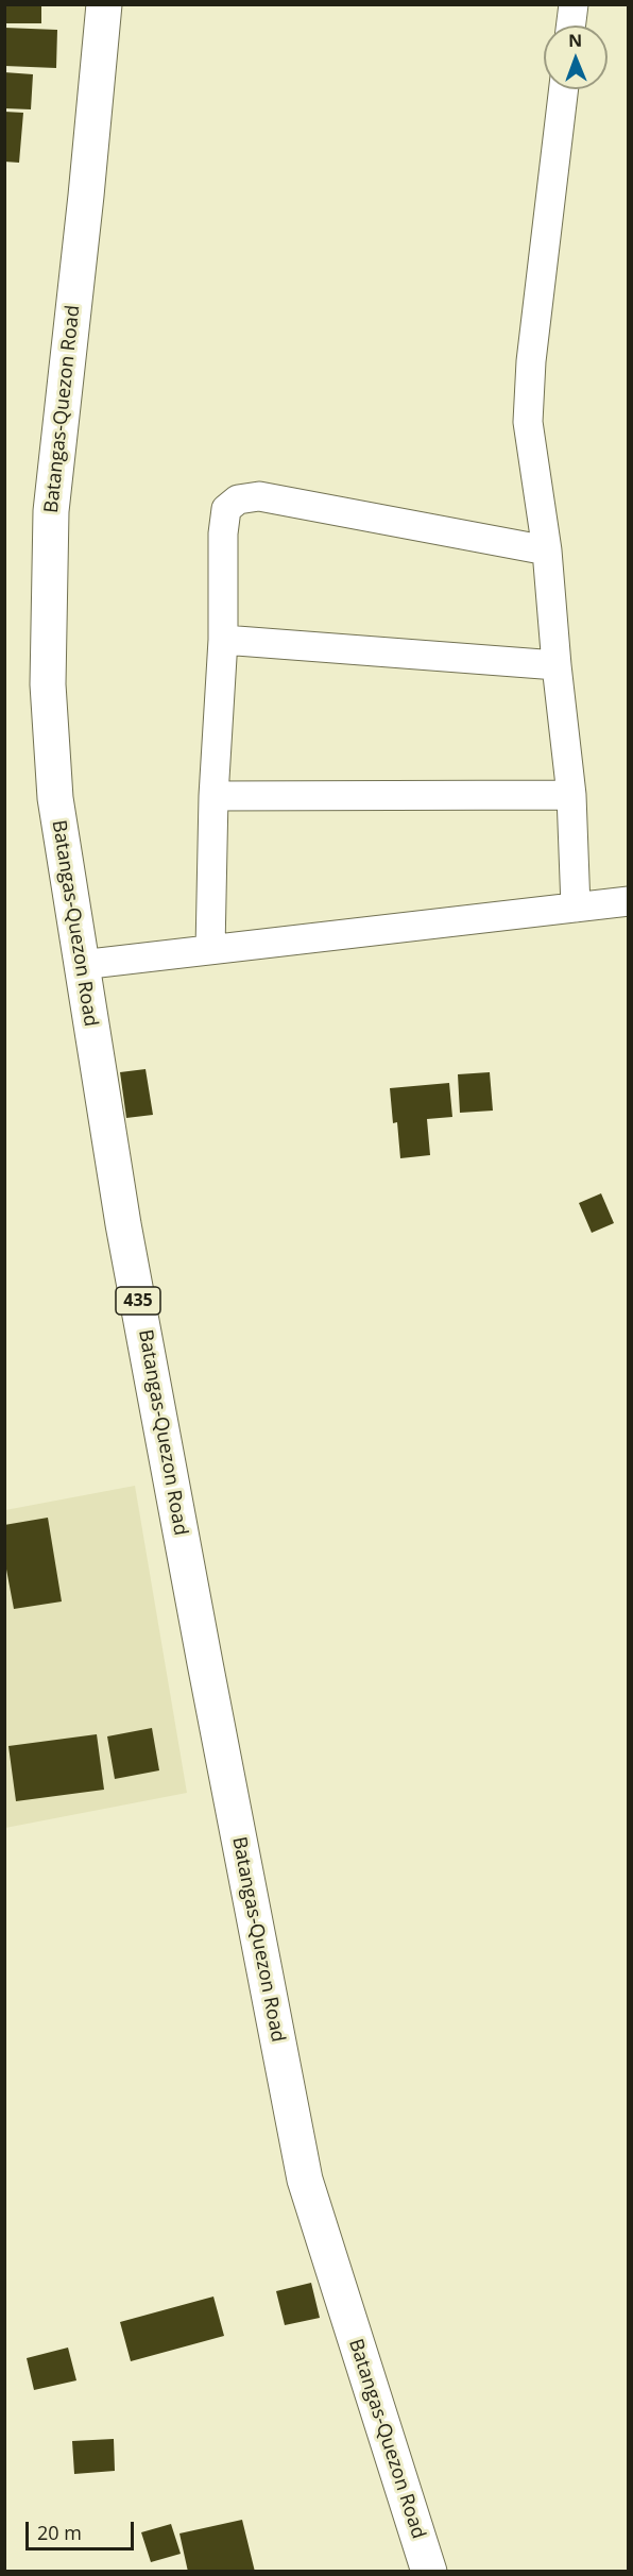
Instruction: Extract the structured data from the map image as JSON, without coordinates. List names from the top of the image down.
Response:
{
  "streets": {
    "main road": ["Batangas-Quezon Road", "435"]
  },
  "scale_bar": "20 m",
  "north": "top"
}
